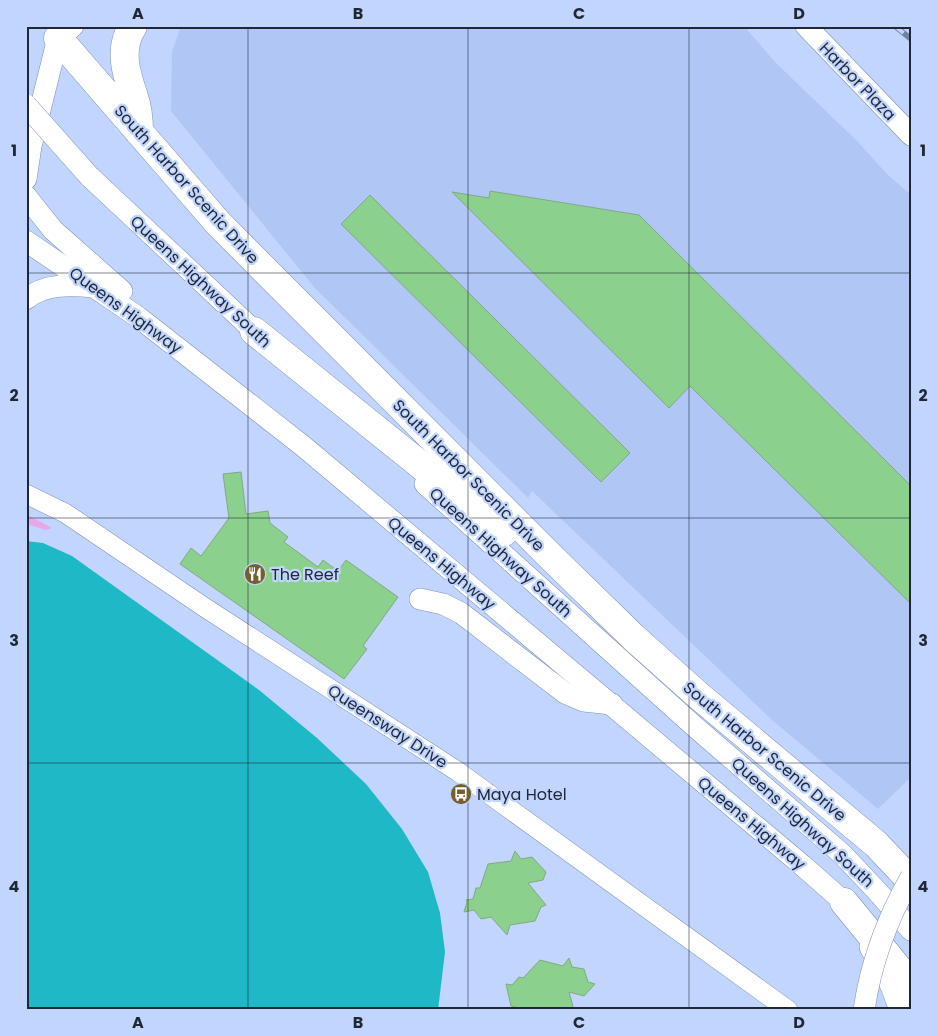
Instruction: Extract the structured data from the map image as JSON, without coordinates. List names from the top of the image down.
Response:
{
  "streets": {
    "highway": ["South Harbor Scenic Drive"],
    "main road": ["Harbor Plaza", "Queens Highway South", "Queens Highway"],
    "street": ["Queensway Drive"]
  },
  "places": {
    "restaurant": ["The Reef"],
    "bus stop": ["Maya Hotel"]
  },
  "grid": {
    "columns": [
      "A",
      "B",
      "C",
      "D"
    ],
    "rows": [
      "1",
      "2",
      "3",
      "4"
    ]
  }
}
